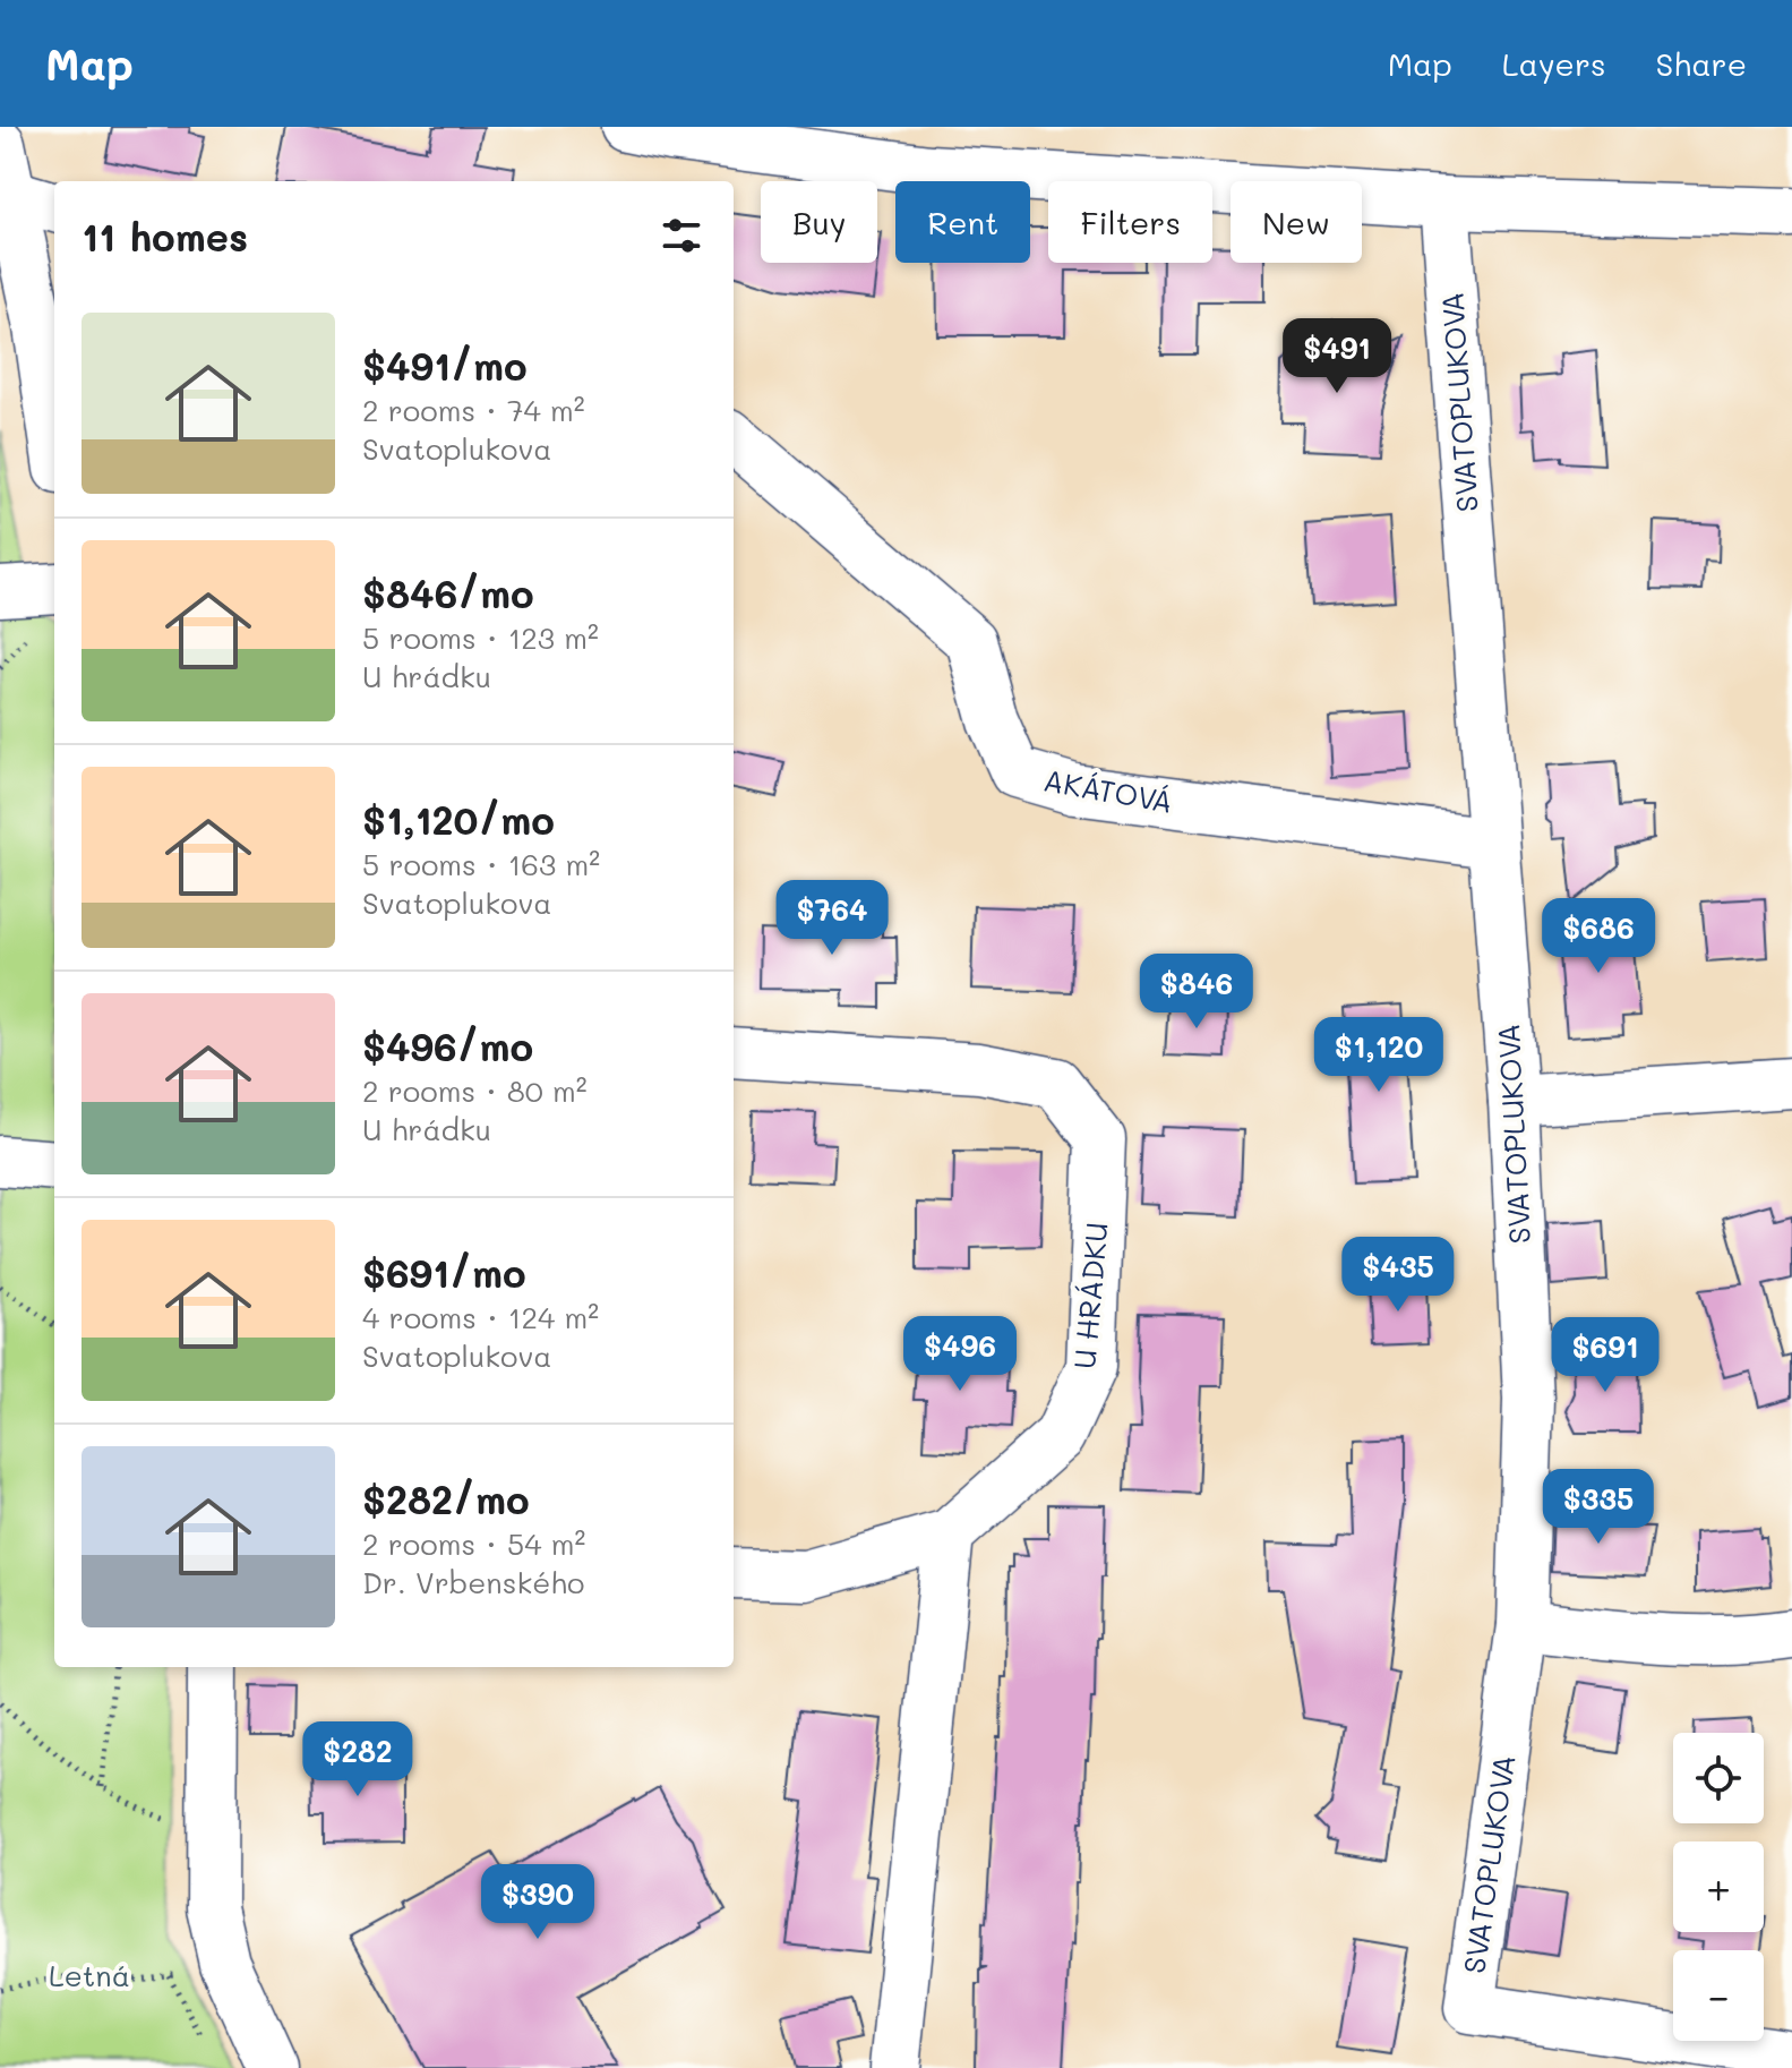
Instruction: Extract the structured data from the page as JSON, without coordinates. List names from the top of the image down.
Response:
{
  "streets": {
    "street": ["SVATOPLUKOVA", "AKÁTOVÁ", "U HRÁDKU"]
  },
  "crossings": [
    ["SVATOPLUKOVA", "AKÁTOVÁ"]
  ],
  "parks": ["Letná"],
  "page": {
    "header": "Map",
    "nav": ["Map", "Layers", "Share"],
    "chip": [
      "Buy",
      "Rent",
      "Filters",
      "New"
    ],
    "heading": "11 homes",
    "list": [
      {
        "name": "$491/mo",
        "note": "2 rooms · 74 m² · Svatoplukova"
      },
      {
        "name": "$846/mo",
        "note": "5 rooms · 123 m² · U hrádku"
      },
      {
        "name": "$1,120/mo",
        "note": "5 rooms · 163 m² · Svatoplukova"
      },
      {
        "name": "$496/mo",
        "note": "2 rooms · 80 m² · U hrádku"
      },
      {
        "name": "$691/mo",
        "note": "4 rooms · 124 m² · Svatoplukova"
      },
      {
        "name": "$282/mo",
        "note": "2 rooms · 54 m² · Dr. Vrbenského"
      }
    ],
    "price": [
      "$491",
      "$764",
      "$686",
      "$846",
      "$1,120",
      "$435",
      "$496",
      "$691",
      "$335",
      "$282",
      "$390"
    ],
    "map_buttons": ["+", "−"]
  }
}
